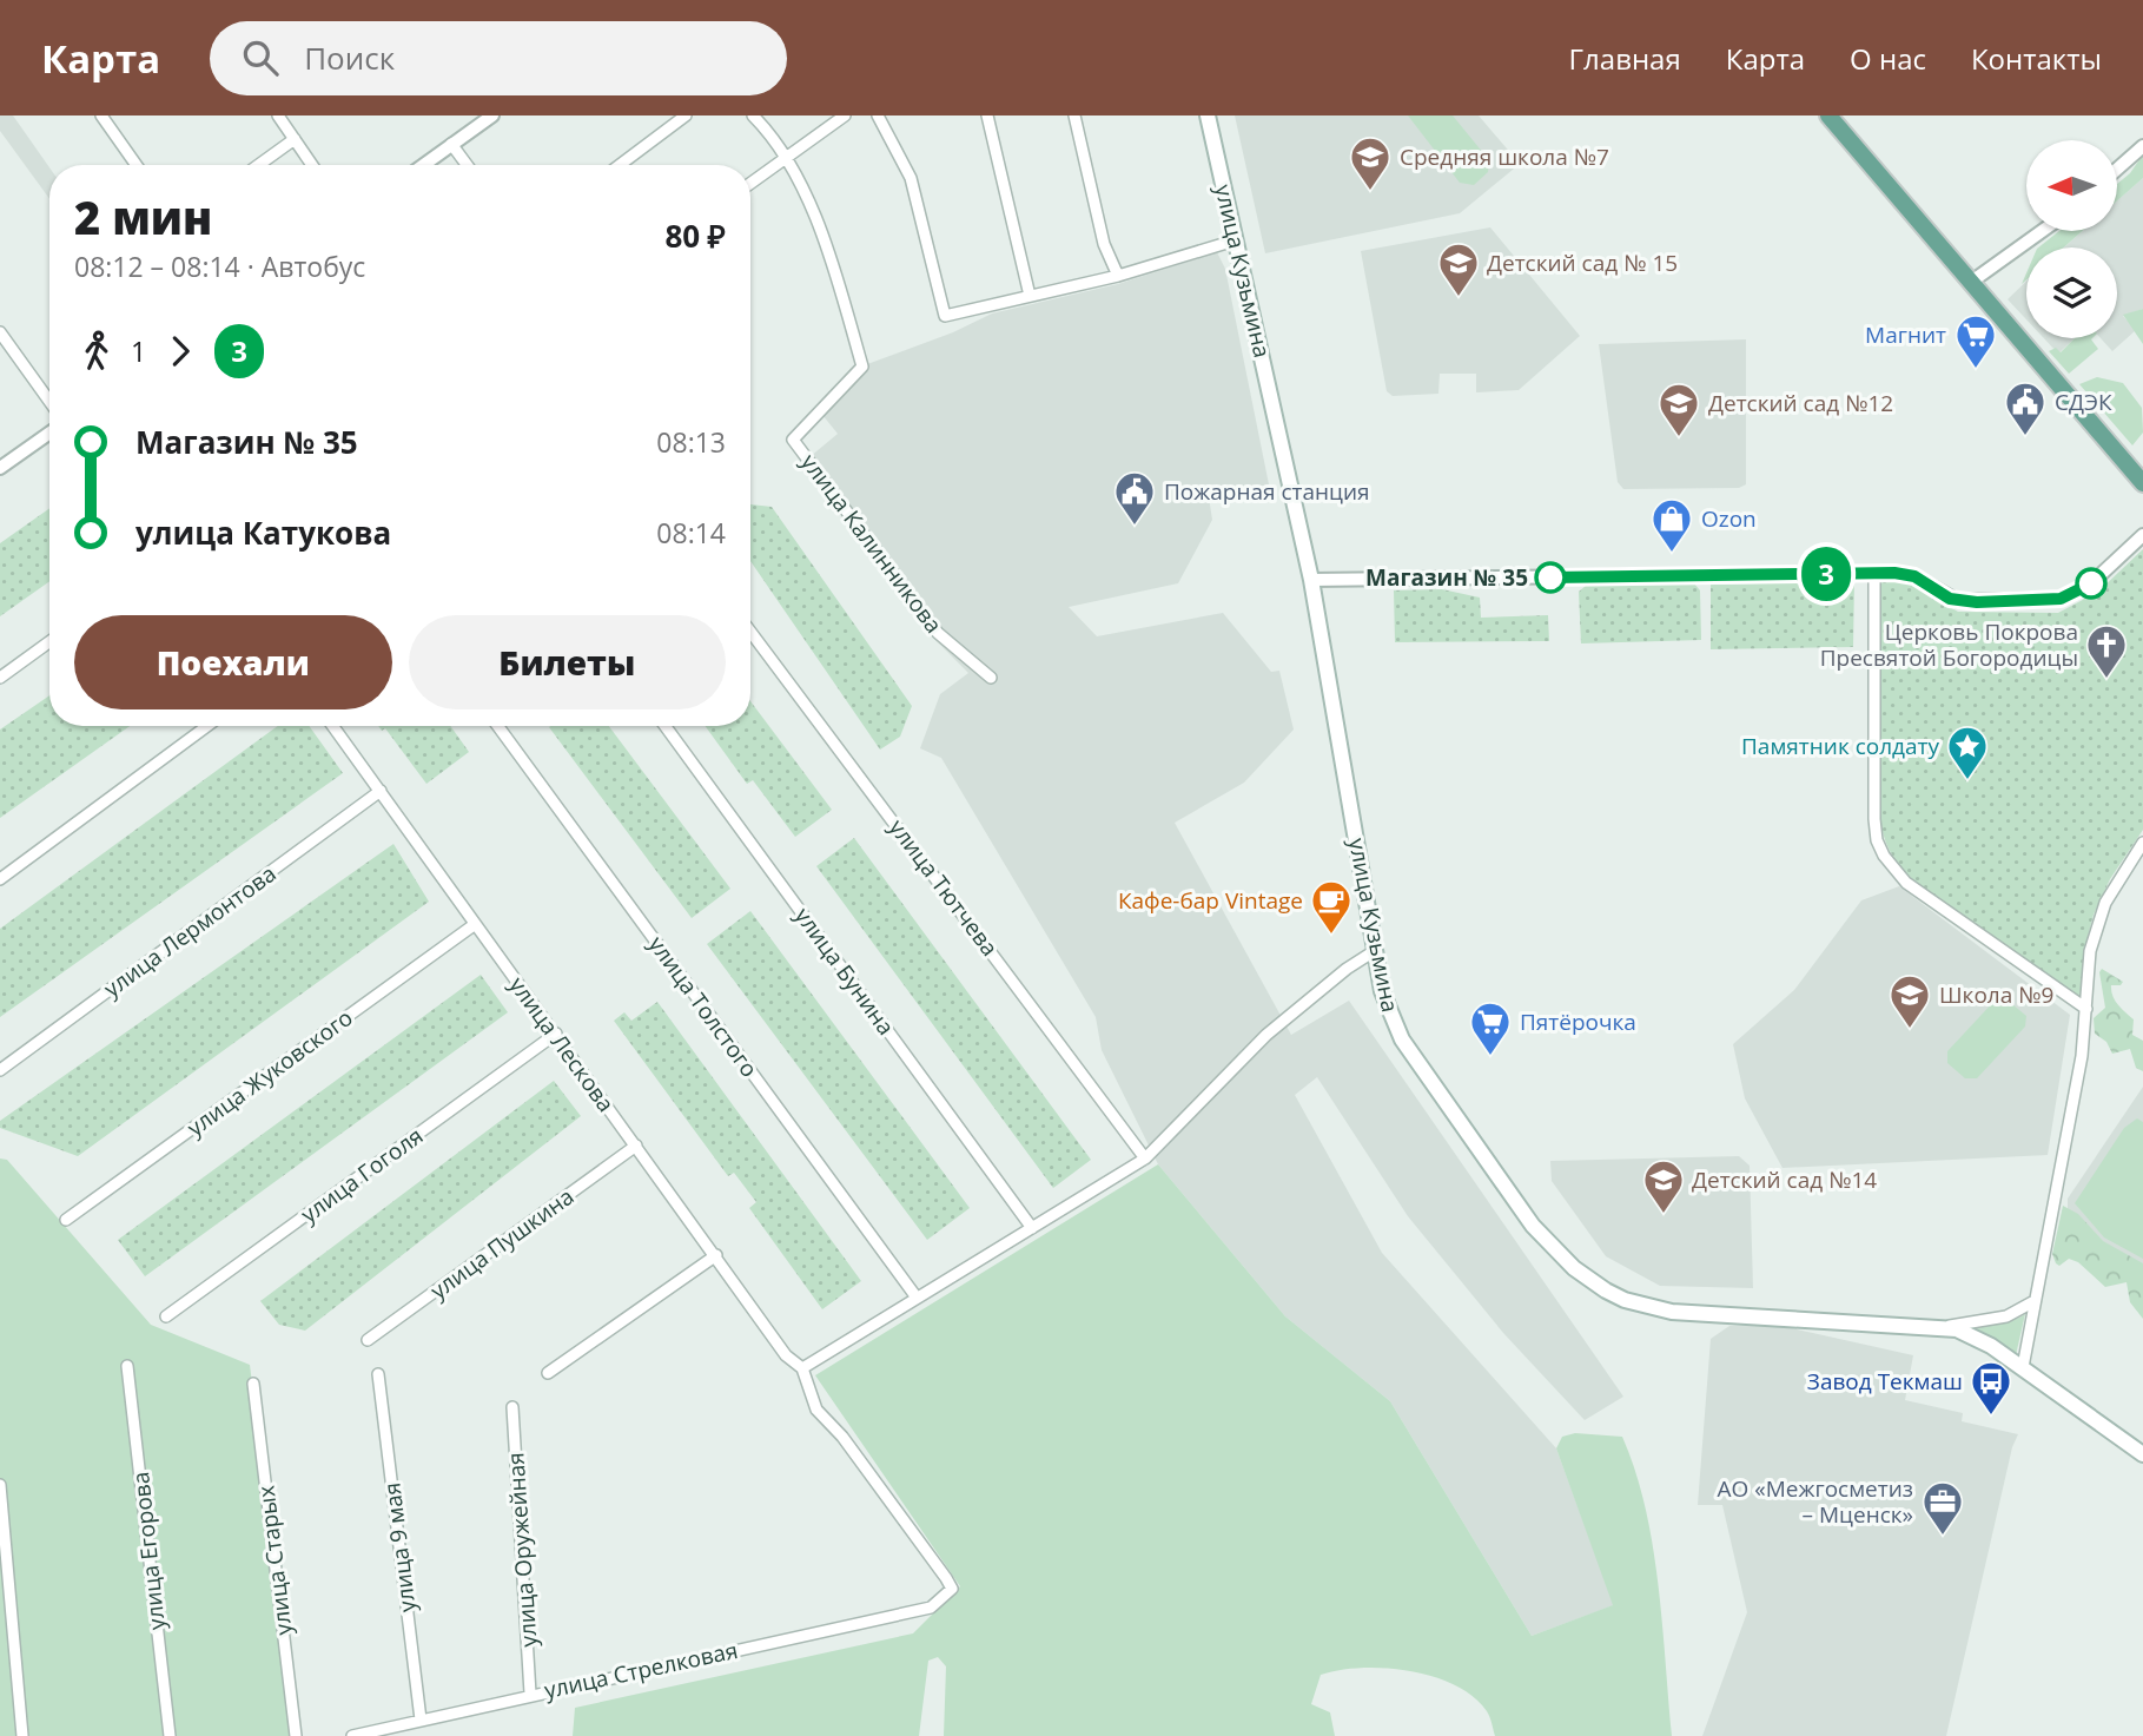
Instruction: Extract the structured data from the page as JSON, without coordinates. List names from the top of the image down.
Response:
{
  "streets": {
    "main road": ["улица Кузьмина"],
    "street": [
      "улица Калинникова",
      "улица Тютчева",
      "улица Лермонтова",
      "улица Бунина",
      "улица Толстого",
      "улица Лескова",
      "улица Жуковского",
      "улица Гоголя",
      "улица Пушкина",
      "улица 9 мая",
      "улица Оружейная",
      "улица Егорова",
      "улица Старых",
      "улица Стрелковая"
    ]
  },
  "crossings": [
    ["улица Лермонтова", "улица Лескова"],
    ["улица Лескова", "улица Жуковского"],
    ["улица Лескова", "улица Гоголя"],
    ["улица Лескова", "улица Пушкина"],
    ["улица Лескова", "улица Стрелковая"],
    ["улица 9 мая", "улица Стрелковая"],
    ["улица Оружейная", "улица Стрелковая"]
  ],
  "places": {
    "school or university": [
      "Средняя школа №7",
      "Детский сад № 15",
      "Детский сад №12",
      "Школа №9",
      "Детский сад №14"
    ],
    "supermarket": ["Магнит", "Пятёрочка"],
    "public building": ["СДЭК", "Пожарная станция"],
    "shop": ["Ozon"],
    "other": ["Магазин № 35"],
    "church": ["Церковь Покрова Пресвятой Богородицы"],
    "place": ["Памятник солдату"],
    "cafe": ["Кафе-бар Vintage"],
    "bus stop": ["Завод Текмаш"],
    "office": ["АО «Межгосметиз – Мценск»"]
  },
  "lines": ["bus line 3"],
  "north": "left",
  "page": {
    "header": "Карта",
    "search": "Поиск",
    "nav": [
      "Главная",
      "Карта",
      "О нас",
      "Контакты"
    ],
    "on_map": "3",
    "heading": ["2 мин", "08:12 – 08:14 · Автобус", "80 ₽"],
    "legs": ["1", "3"],
    "list": [
      {
        "name": "Магазин № 35",
        "value": "08:13"
      },
      {
        "name": "улица Катукова",
        "value": "08:14"
      }
    ],
    "buttons": ["Поехали", "Билеты"]
  }
}
